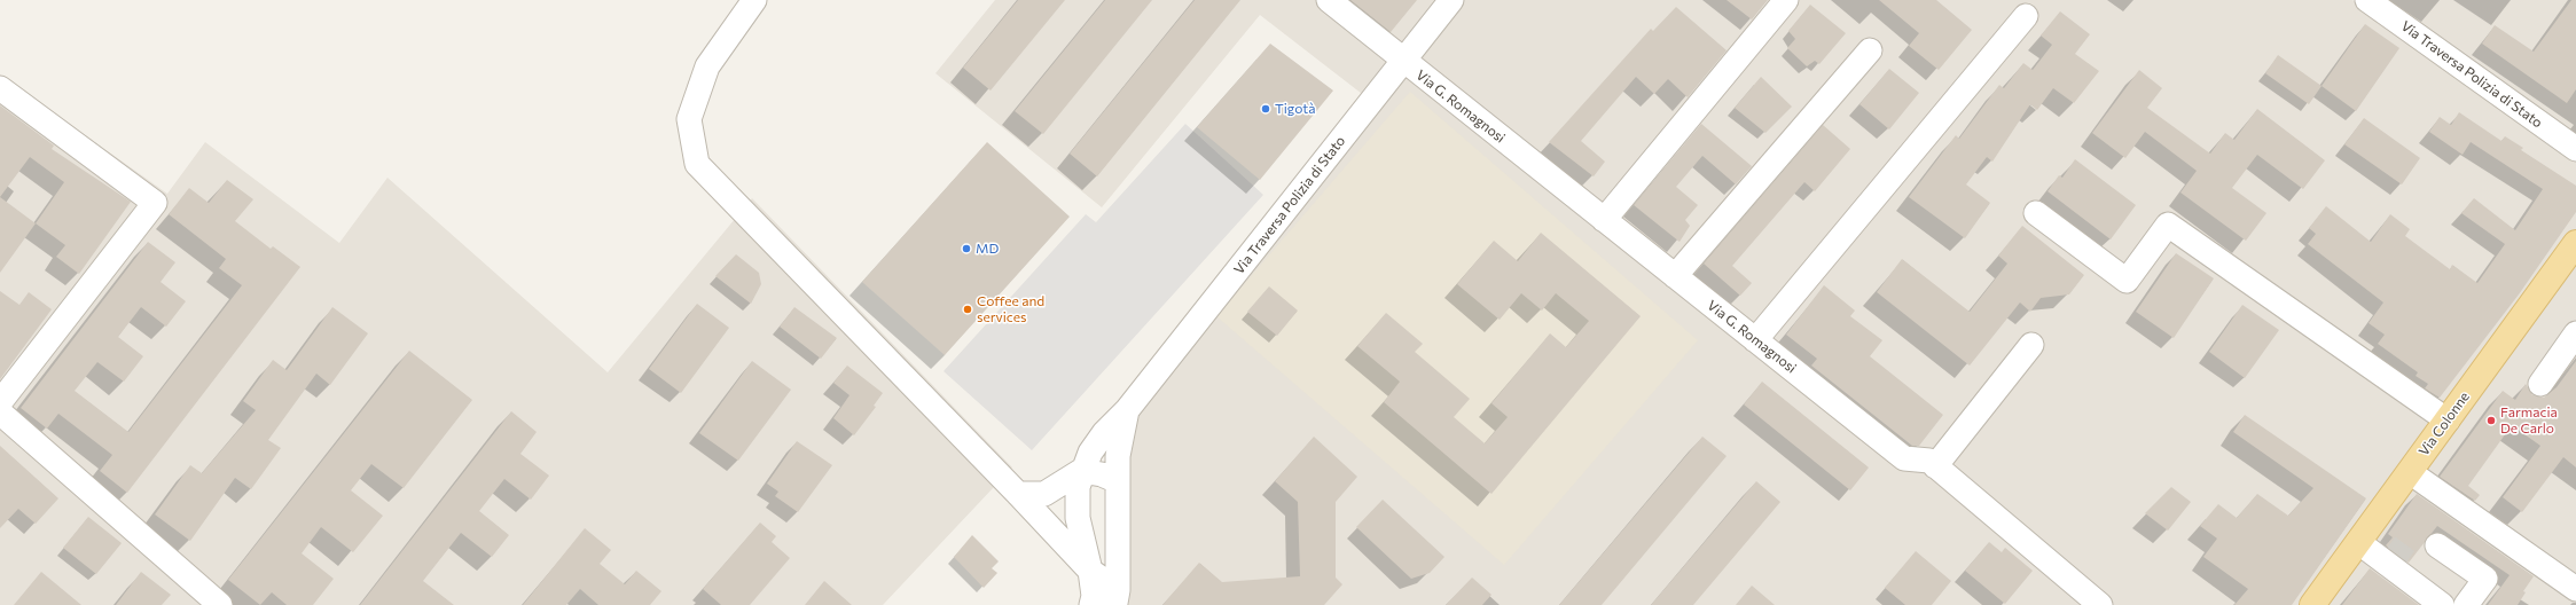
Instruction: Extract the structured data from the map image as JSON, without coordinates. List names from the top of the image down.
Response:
{
  "streets": {
    "main road": ["Via Colonne"],
    "street": ["Via Traversa Polizia di Stato", "Via G. Romagnosi"]
  },
  "crossings": [
    ["Via Traversa Polizia di Stato", "Via G. Romagnosi"]
  ],
  "places": [
    "Tigotà",
    "MD",
    "Coffee and services",
    "Farmacia De Carlo"
  ]
}
